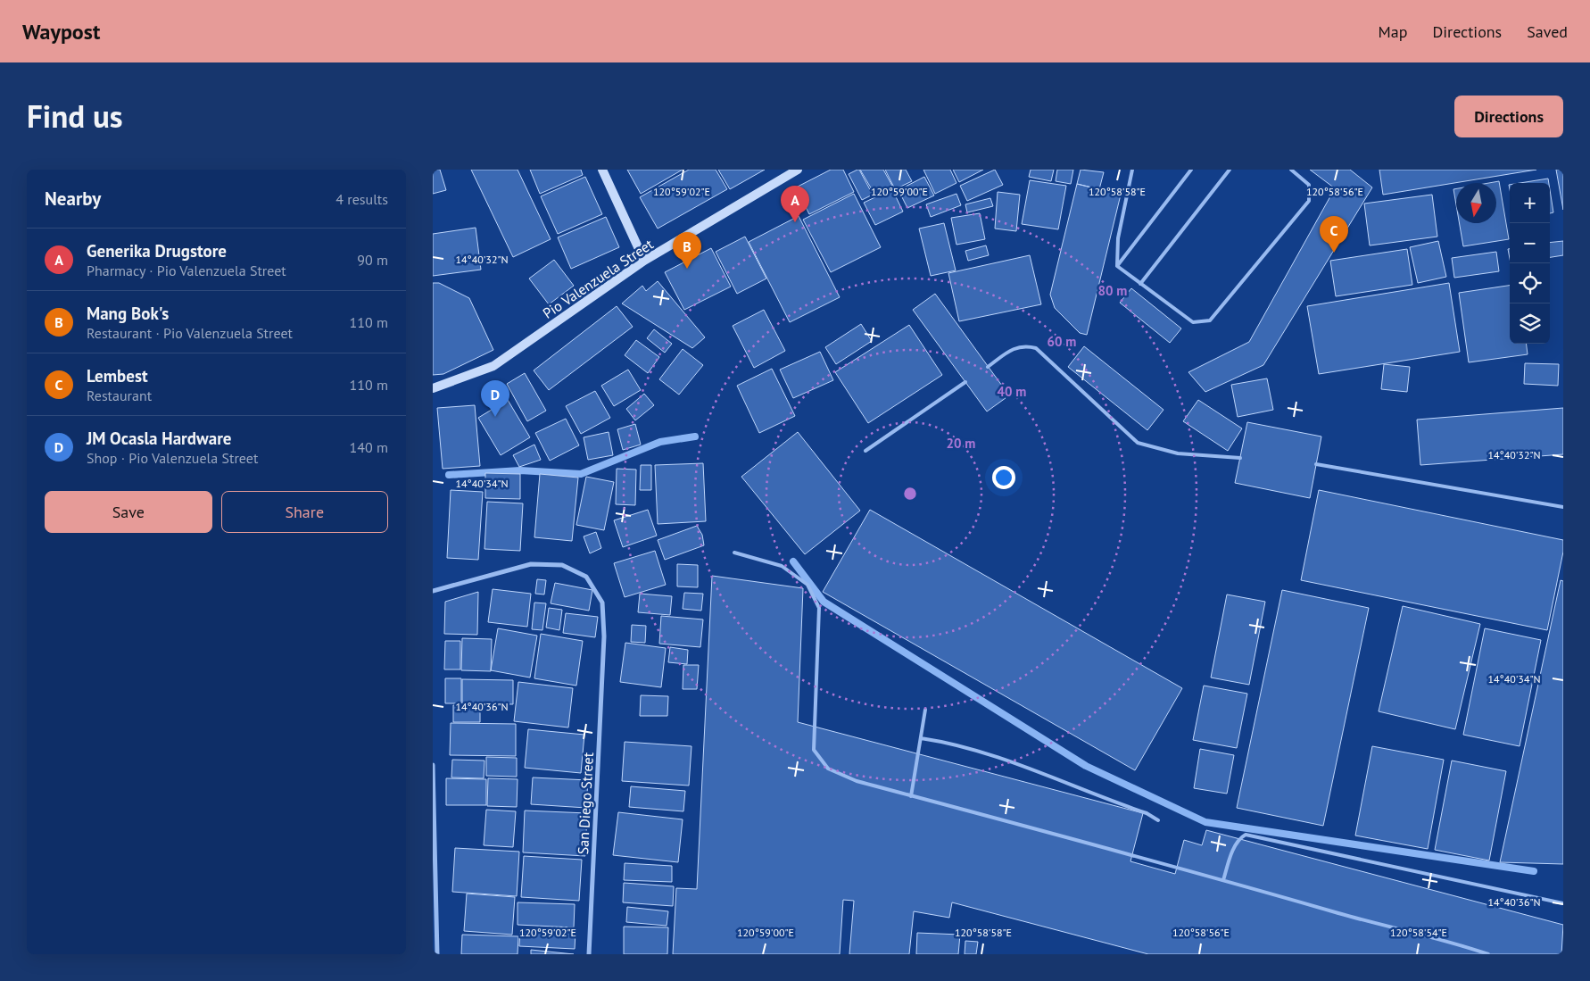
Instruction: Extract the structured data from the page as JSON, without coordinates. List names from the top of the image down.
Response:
{
  "streets": {
    "street": ["Pio Valenzuela Street", "San Diego Street"]
  },
  "north": "bottom",
  "page": {
    "header": "Waypost",
    "nav": ["Map", "Directions", "Saved"],
    "title": "Find us",
    "buttons": [
      "Directions",
      ["Save", "Share"]
    ],
    "heading": ["Nearby", "4 results"],
    "map_buttons": ["+", "−"],
    "pins": [
      "A",
      "C",
      "B",
      "D"
    ],
    "list": [
      {
        "mark": "A",
        "name": "Generika Drugstore",
        "note": "Pharmacy · Pio Valenzuela Street",
        "value": "90 m"
      },
      {
        "mark": "B",
        "name": "Mang Bok's",
        "note": "Restaurant · Pio Valenzuela Street",
        "value": "110 m"
      },
      {
        "mark": "C",
        "name": "Lembest",
        "note": "Restaurant",
        "value": "110 m"
      },
      {
        "mark": "D",
        "name": "JM Ocasla Hardware",
        "note": "Shop · Pio Valenzuela Street",
        "value": "140 m"
      }
    ]
  },
  "coordinates": [
    "120°59'02\"E",
    "120°59'00\"E",
    "120°58'58\"E",
    "120°58'56\"E",
    "14°40'32\"N",
    "14°40'34\"N",
    "14°40'36\"N",
    "120°58'54\"E"
  ],
  "rings": [
    "80 m",
    "60 m",
    "40 m",
    "20 m"
  ]
}
